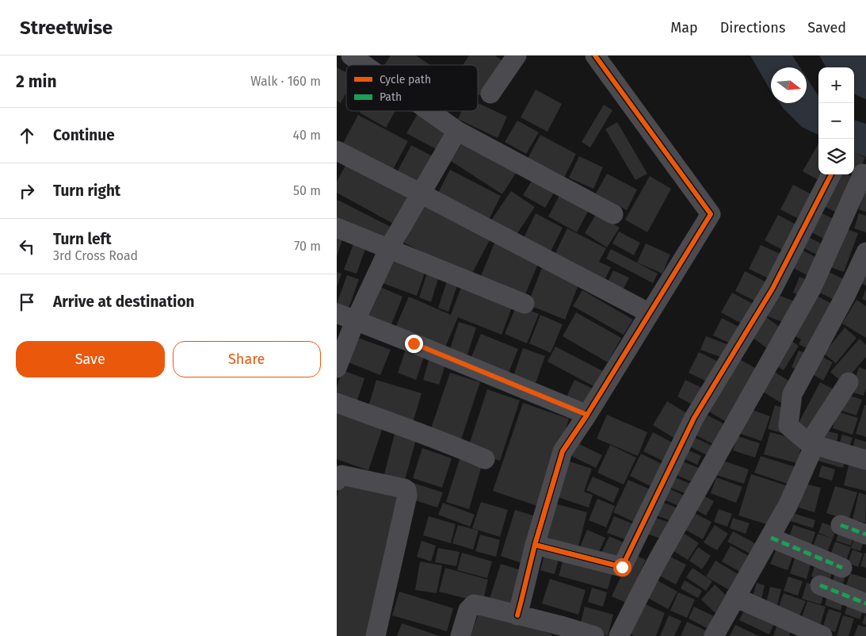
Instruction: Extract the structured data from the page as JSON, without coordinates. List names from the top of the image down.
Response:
{
  "legend": ["Cycle path", "Path"],
  "north": "right",
  "page": {
    "header": "Streetwise",
    "nav": ["Map", "Directions", "Saved"],
    "heading": ["2 min", "Walk · 160 m"],
    "map_buttons": ["+", "−"],
    "list": [
      ["Continue", "40 m"],
      ["Turn right", "50 m"],
      ["Turn left", "3rd Cross Road", "70 m"],
      "Arrive at destination"
    ],
    "buttons": ["Save", "Share"]
  }
}
